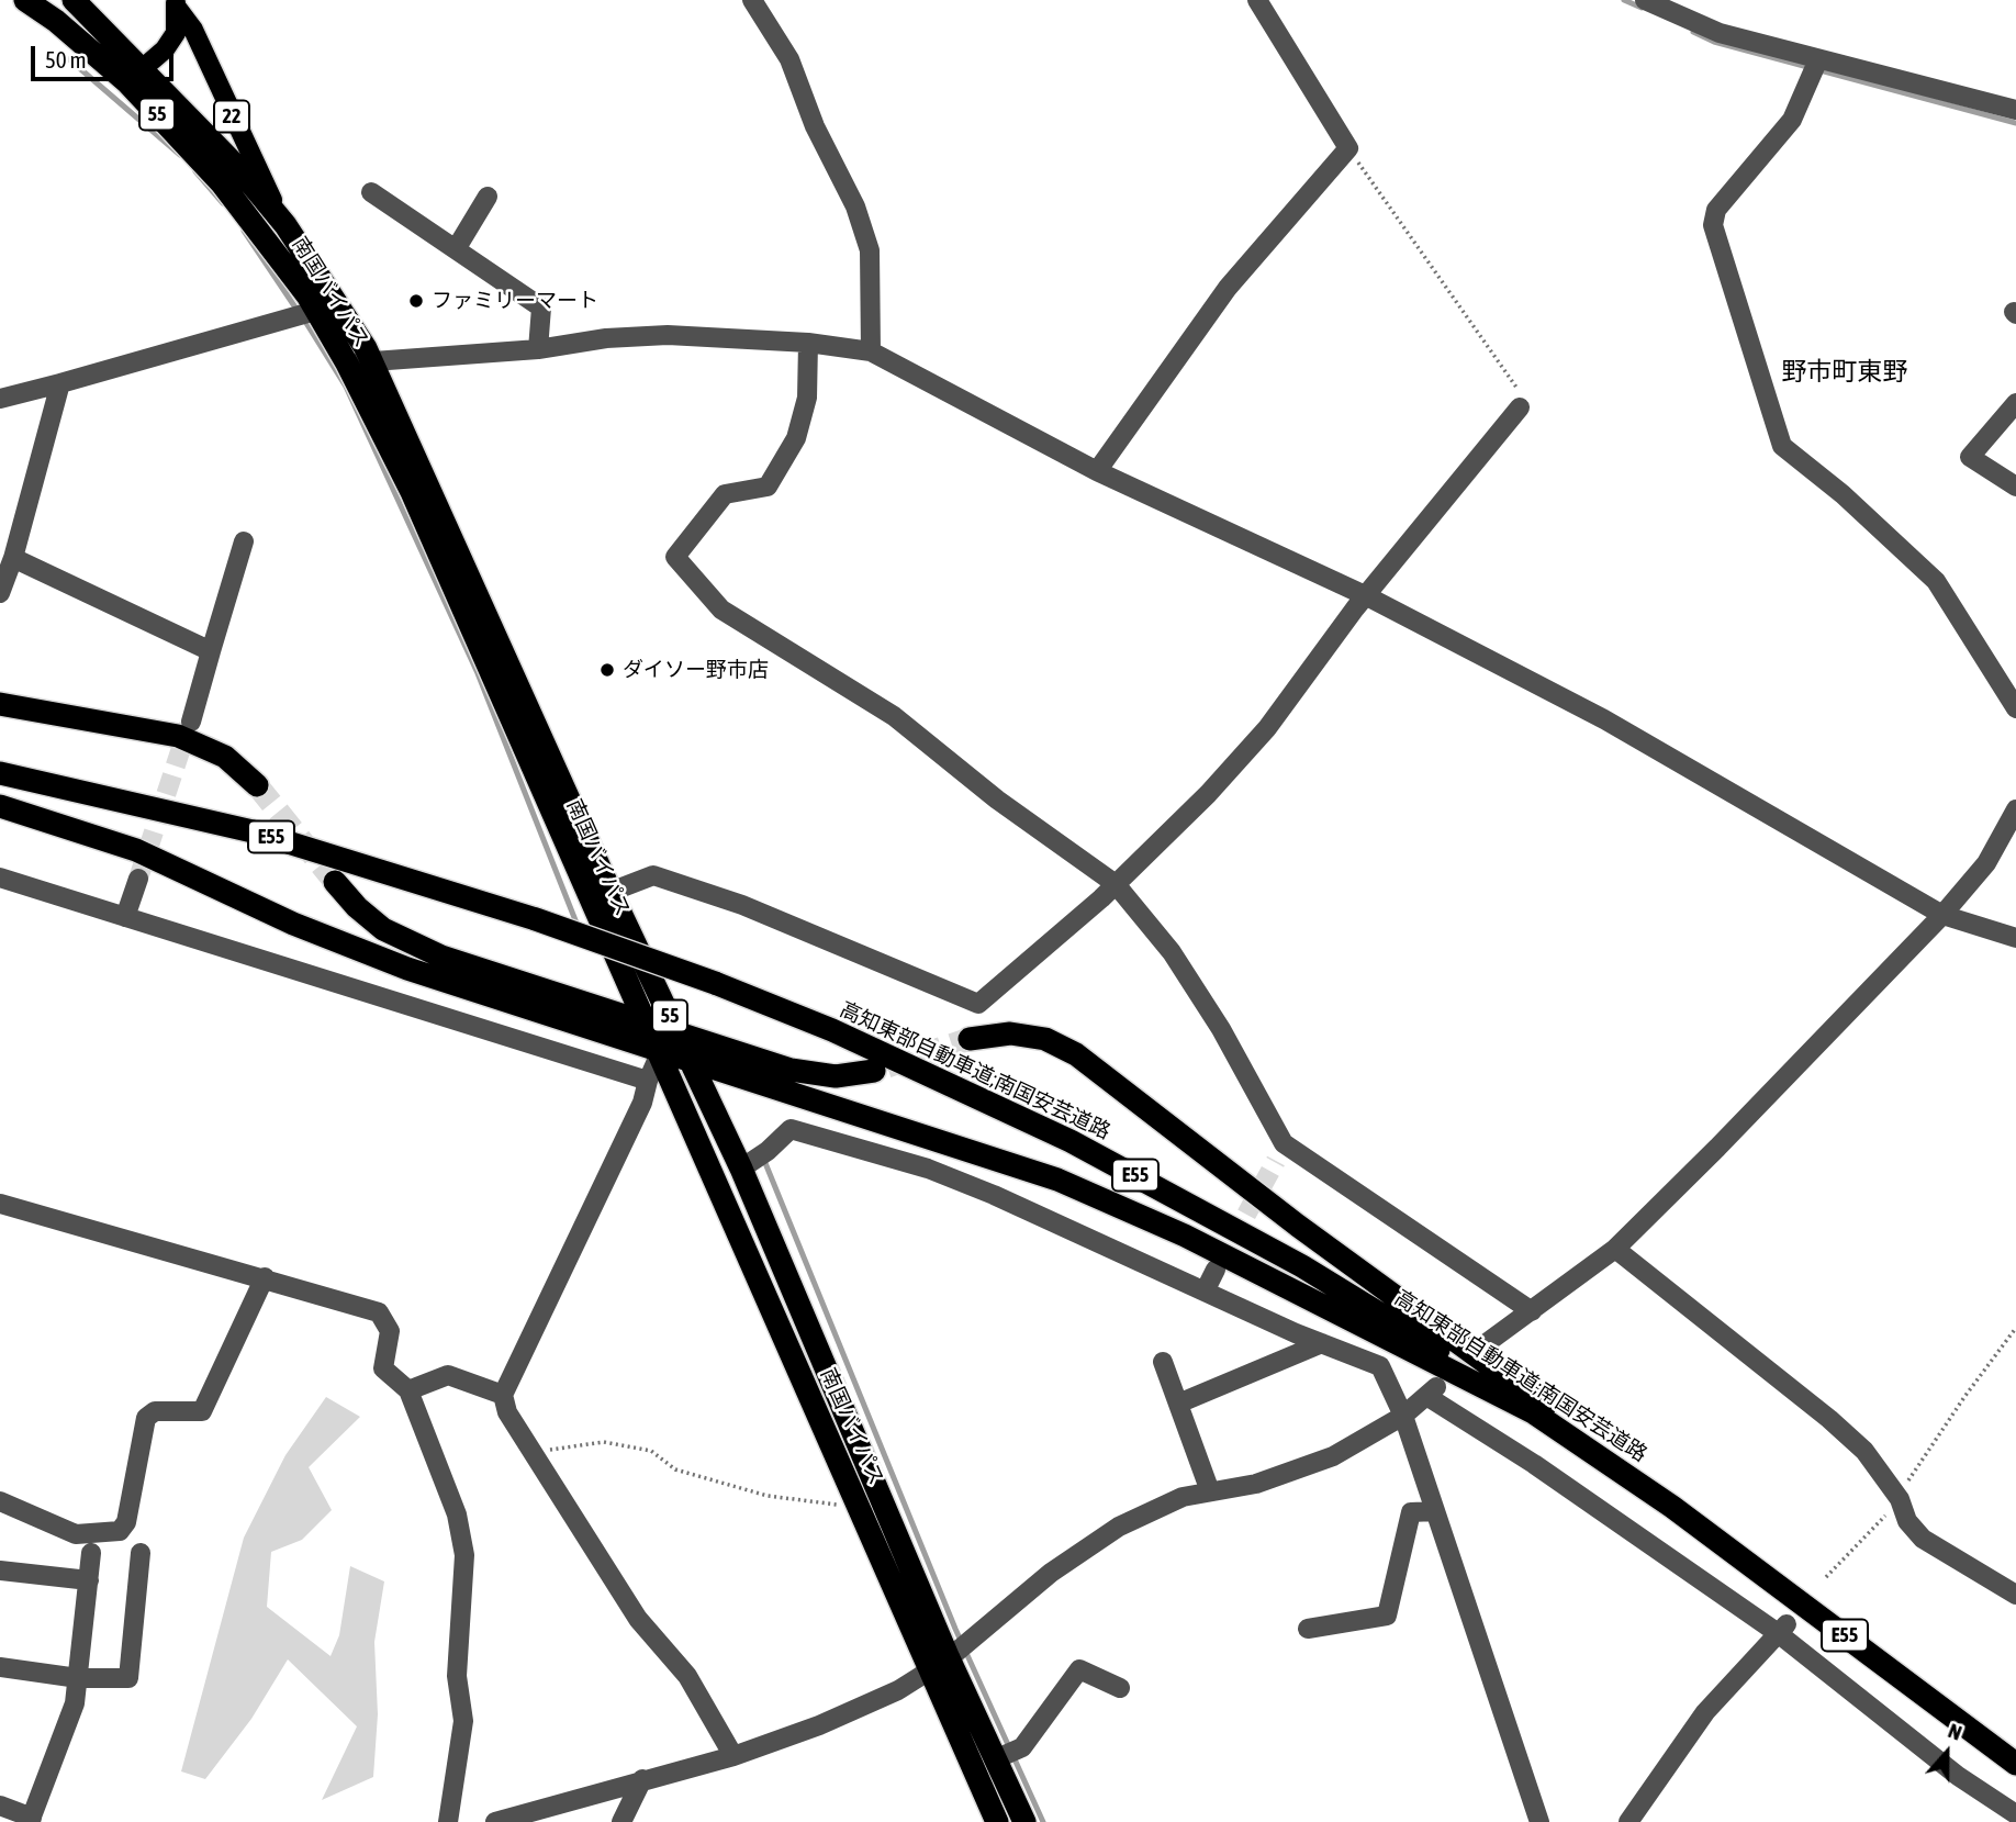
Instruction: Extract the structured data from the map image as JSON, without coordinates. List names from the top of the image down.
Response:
{
  "streets": {
    "highway": [
      "55",
      "南国バイパス",
      "E55",
      "高知東部自動車道;南国安芸道路"
    ],
    "main road": ["22"]
  },
  "crossings": [
    ["22", "南国バイパス"]
  ],
  "districts": ["野市町東野"],
  "places": ["ファミリーマート", "ダイソー野市店"],
  "scale_bar": "50 m",
  "north": "top"
}
